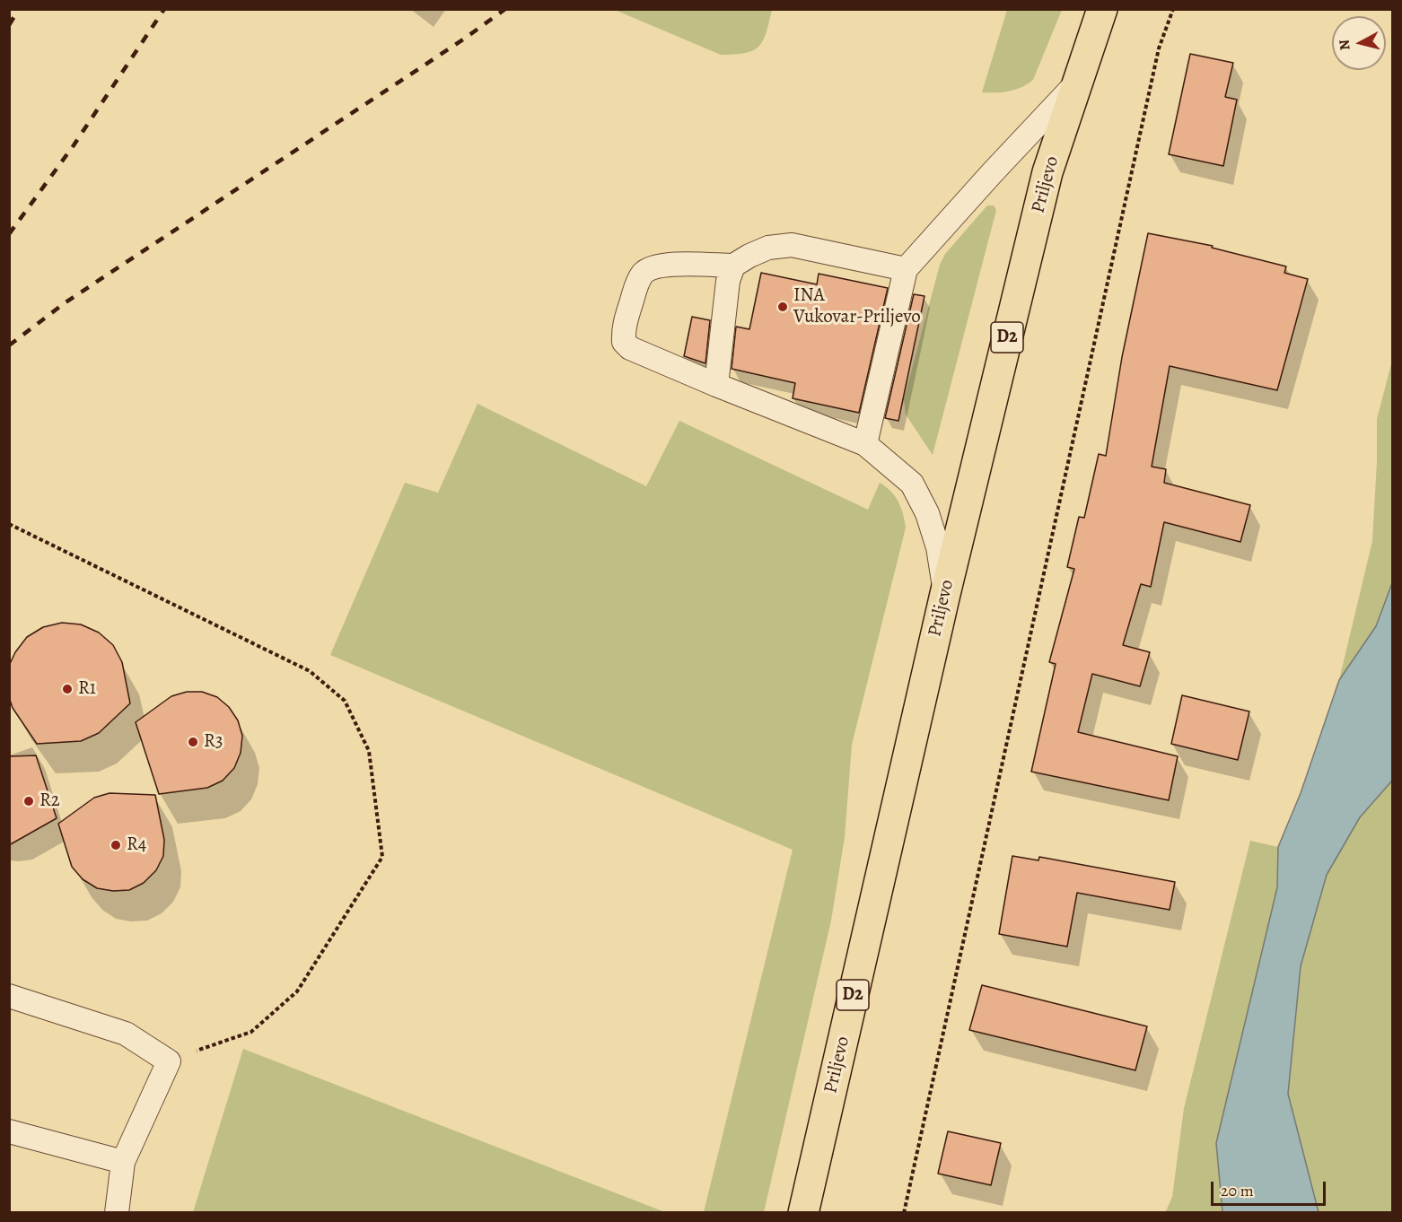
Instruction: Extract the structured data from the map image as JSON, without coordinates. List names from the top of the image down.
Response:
{
  "streets": {
    "main road": ["Priljevo", "D2"]
  },
  "places": [
    "INA Vukovar-Priljevo",
    "R1",
    "R3",
    "R2",
    "R4"
  ],
  "scale_bar": "20 m",
  "north": "left"
}
